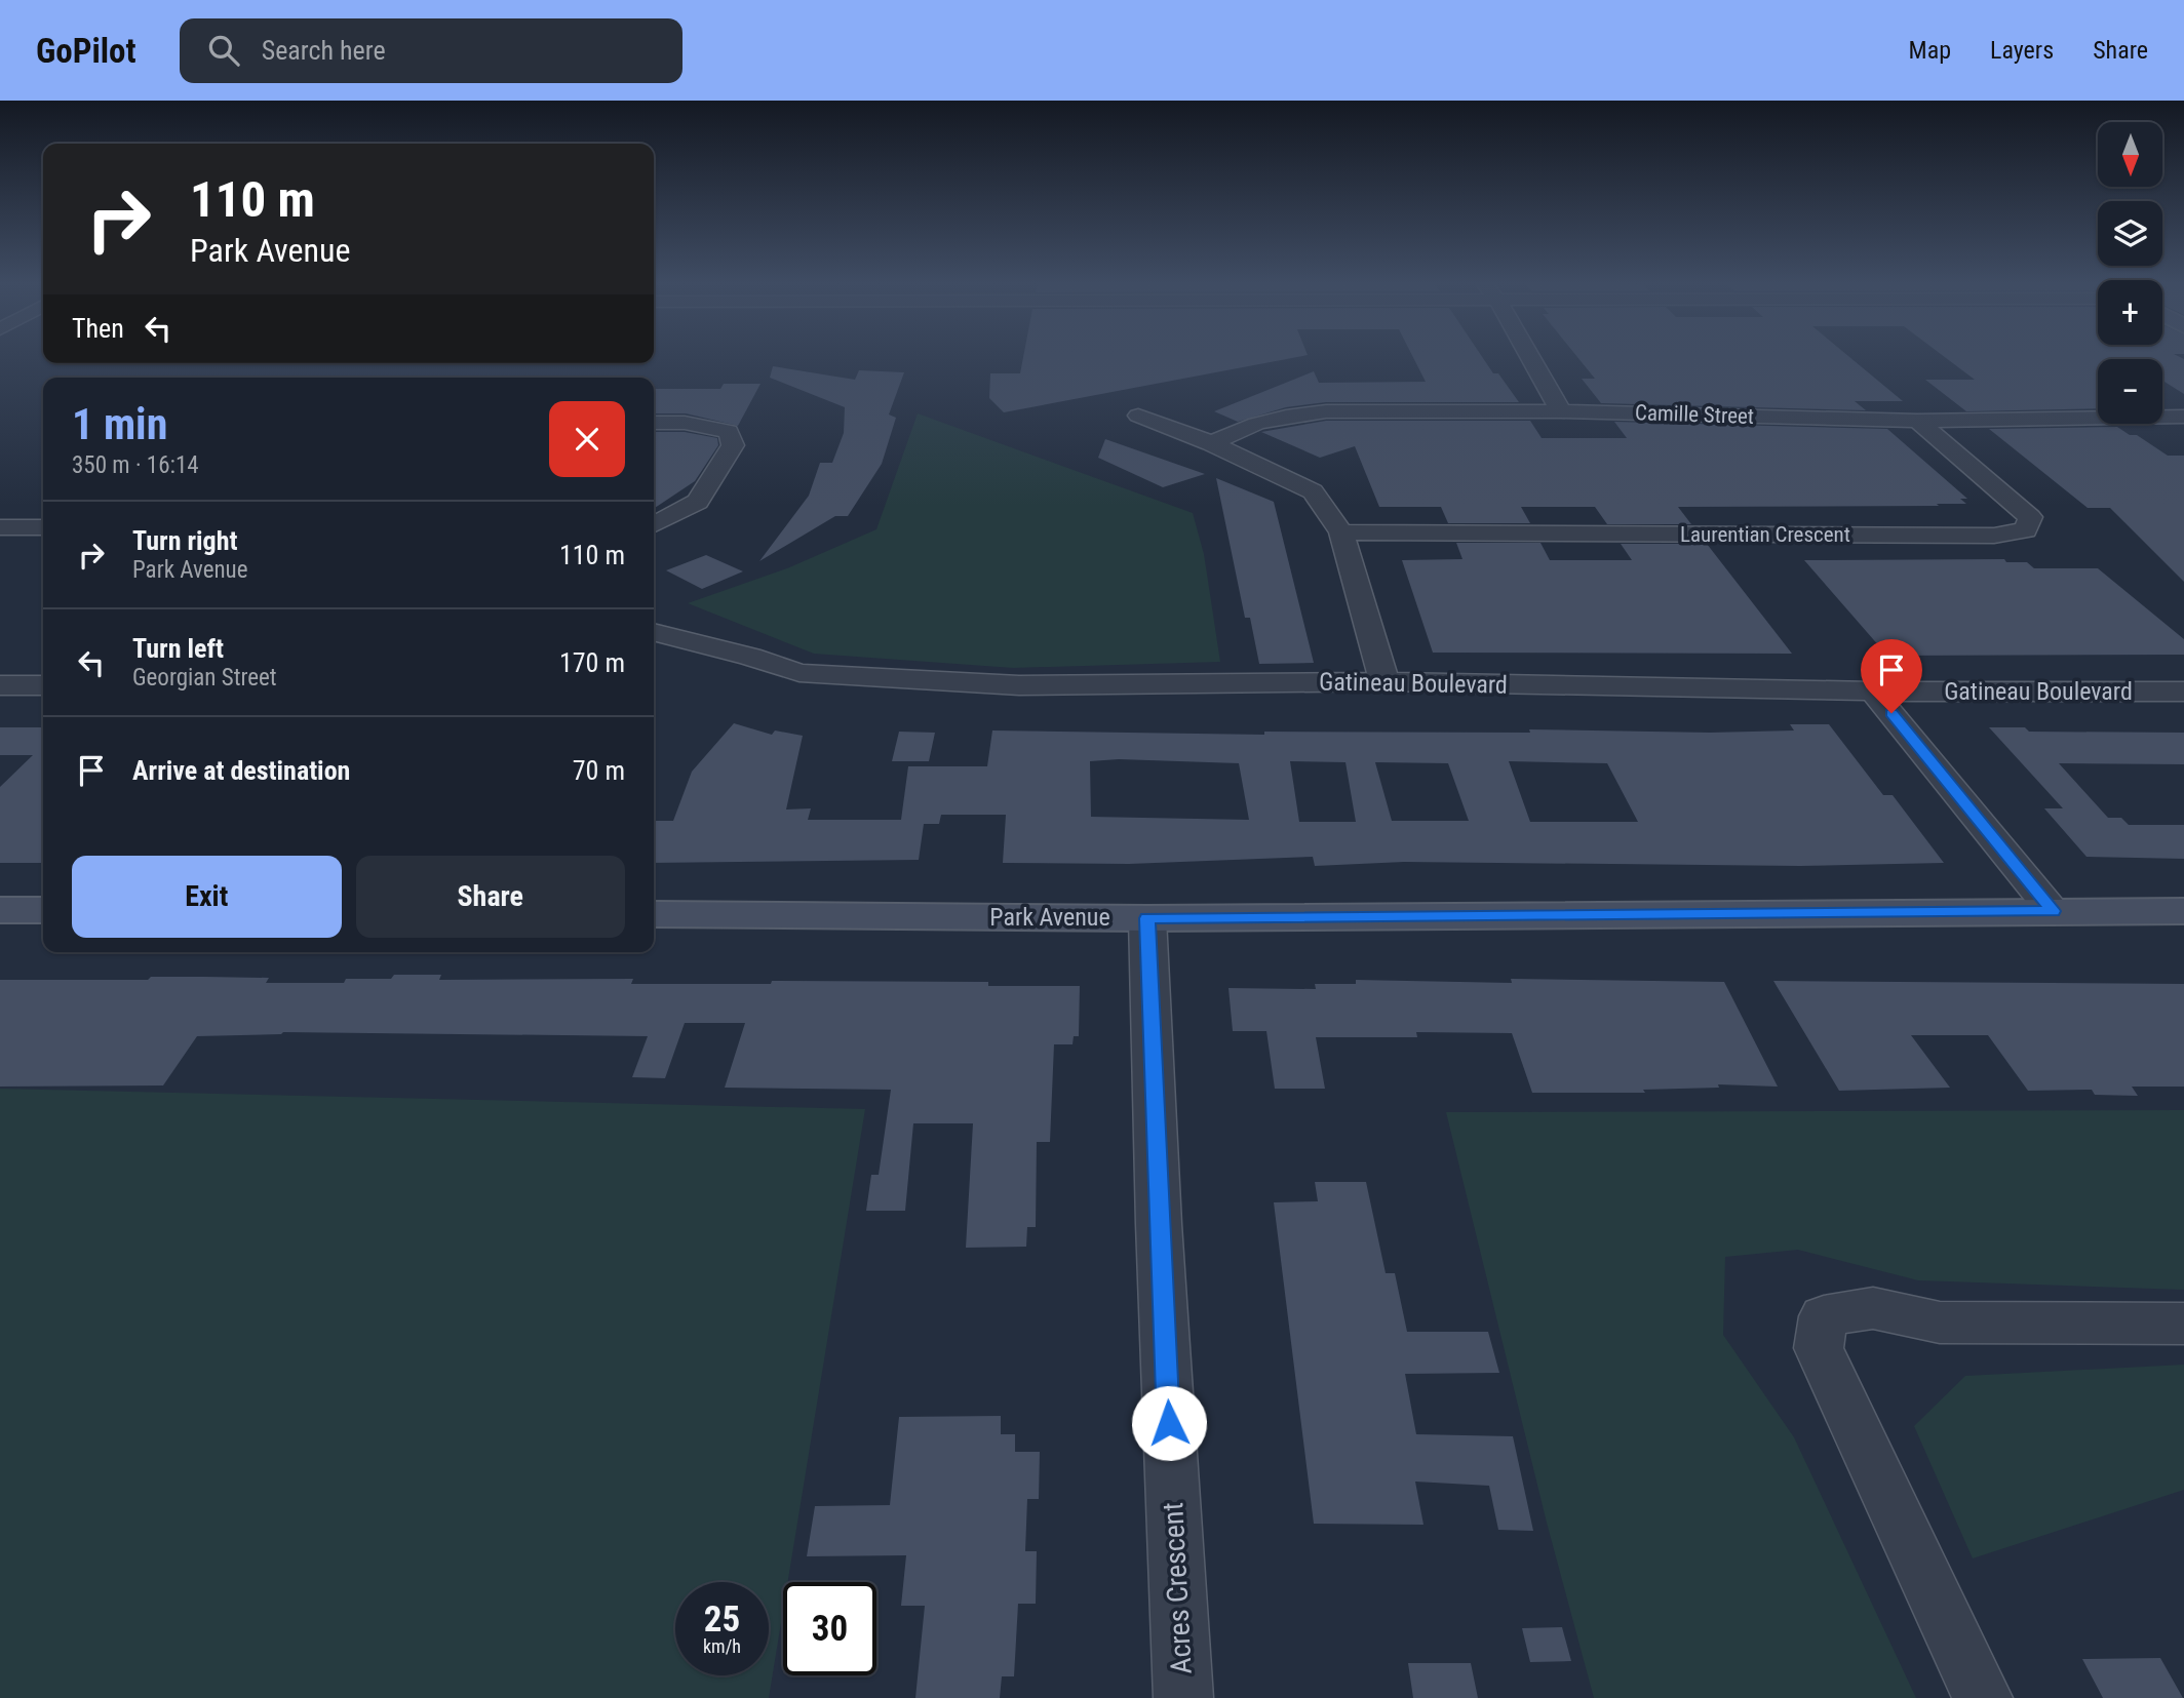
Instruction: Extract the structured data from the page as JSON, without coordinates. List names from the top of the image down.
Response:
{
  "streets": {
    "street": [
      "Camille Street",
      "Laurentian Crescent",
      "Gatineau Boulevard",
      "Park Avenue",
      "Acres Crescent"
    ]
  },
  "crossings": [
    ["Camille Street", "Laurentian Crescent"],
    ["Park Avenue", "Acres Crescent"]
  ],
  "north": "bottom",
  "page": {
    "header": "GoPilot",
    "search": "Search here",
    "nav": ["Map", "Layers", "Share"],
    "map_buttons": ["+", "−"],
    "turn": ["110 m", "Park Avenue"],
    "then": "Then",
    "heading": ["1 min", "350 m · 16:14"],
    "list": [
      {
        "name": "Turn right",
        "note": "Park Avenue",
        "value": "110 m"
      },
      {
        "name": "Turn left",
        "note": "Georgian Street",
        "value": "170 m"
      },
      {
        "name": "Arrive at destination",
        "value": "70 m"
      }
    ],
    "buttons": ["Exit", "Share"],
    "speed": "25 km/h",
    "limit": "30"
  }
}
